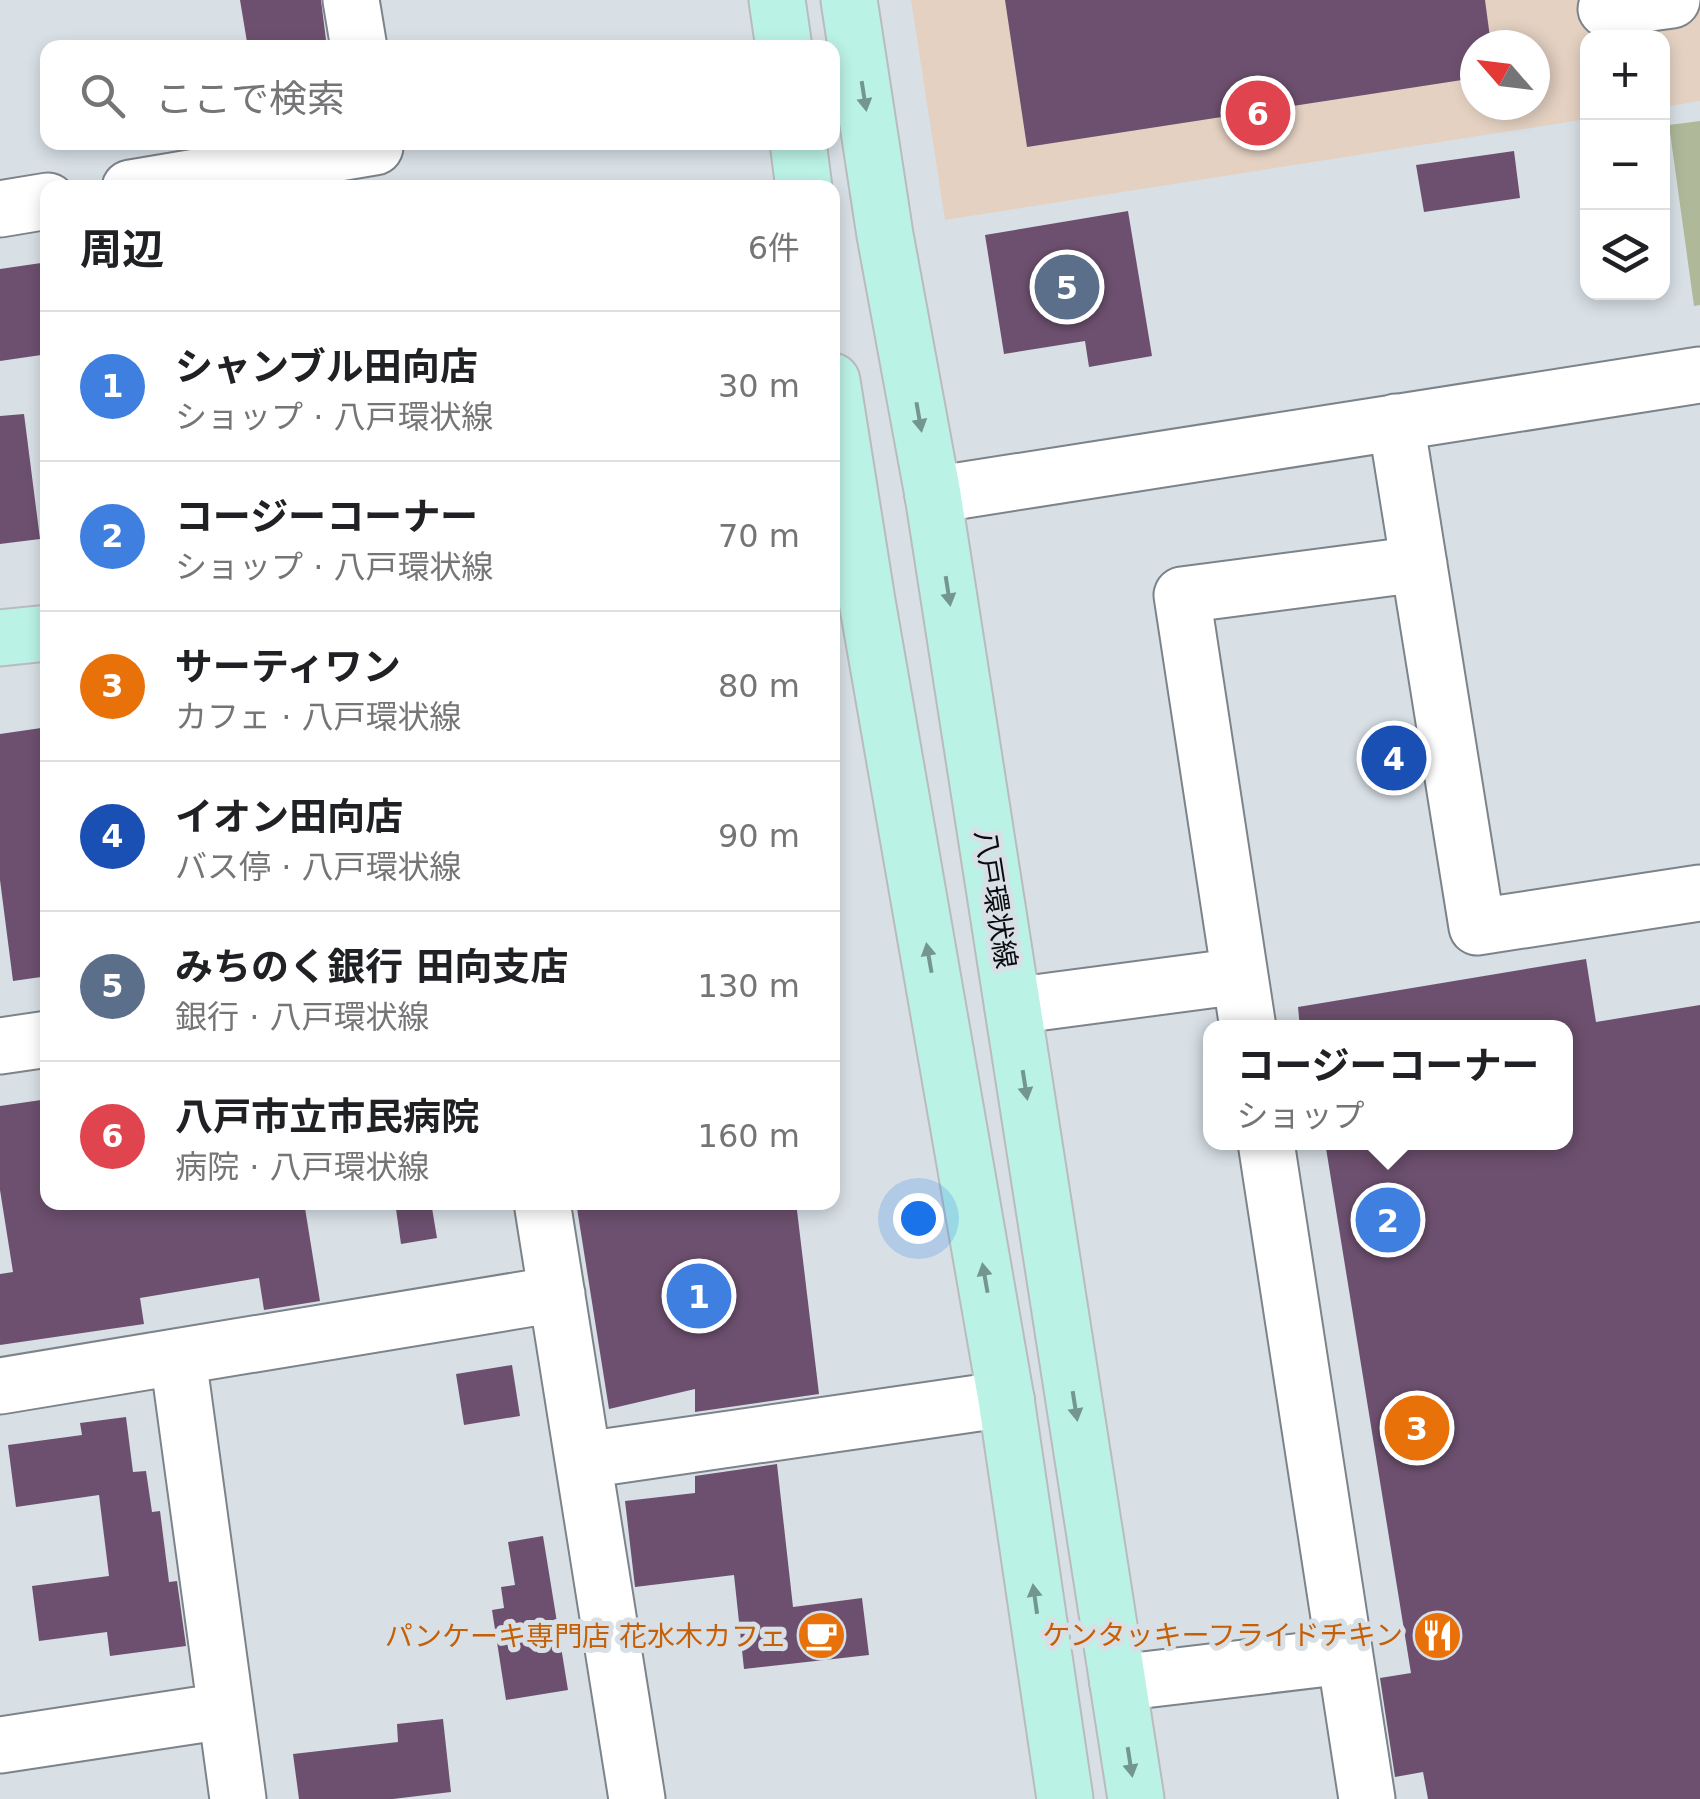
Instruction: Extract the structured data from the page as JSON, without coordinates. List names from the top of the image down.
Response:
{
  "streets": {
    "main road": ["八戸環状線"]
  },
  "places": {
    "restaurant": ["ケンタッキーフライドチキン"],
    "cafe": ["パンケーキ専門店 花水木カフェ"]
  },
  "north": "top left",
  "page": {
    "map_buttons": ["+", "−"],
    "search": "ここで検索",
    "pins": [
      "6",
      "5",
      "4",
      "2",
      "1",
      "3"
    ],
    "heading": ["周辺", "6件"],
    "list": [
      {
        "mark": "1",
        "name": "シャンブル田向店",
        "note": "ショップ · 八戸環状線",
        "value": "30 m"
      },
      {
        "mark": "2",
        "name": "コージーコーナー",
        "note": "ショップ · 八戸環状線",
        "value": "70 m"
      },
      {
        "mark": "3",
        "name": "サーティワン",
        "note": "カフェ · 八戸環状線",
        "value": "80 m"
      },
      {
        "mark": "4",
        "name": "イオン田向店",
        "note": "バス停 · 八戸環状線",
        "value": "90 m"
      },
      {
        "mark": "5",
        "name": "みちのく銀行 田向支店",
        "note": "銀行 · 八戸環状線",
        "value": "130 m"
      },
      {
        "mark": "6",
        "name": "八戸市立市民病院",
        "note": "病院 · 八戸環状線",
        "value": "160 m"
      }
    ],
    "popup": ["コージーコーナー", "ショップ"]
  }
}
